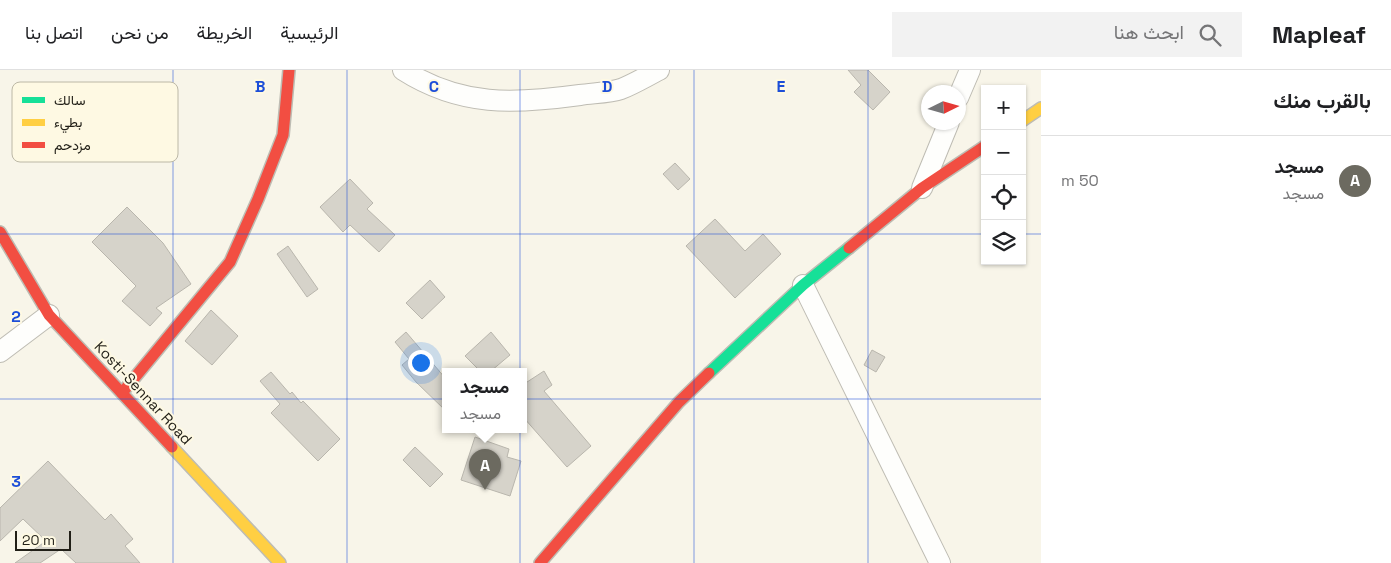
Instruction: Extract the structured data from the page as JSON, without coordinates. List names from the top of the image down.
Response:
{
  "streets": {
    "main road": ["Kosti-Sennar Road"]
  },
  "legend": ["سالك", "بطيء", "مزدحم"],
  "scale_bar": "20 m",
  "north": "right",
  "page": {
    "header": "Mapleaf",
    "search": "ابحث هنا",
    "nav": [
      "الرئيسية",
      "الخريطة",
      "من نحن",
      "اتصل بنا"
    ],
    "heading": "بالقرب منك",
    "map_buttons": ["+", "−"],
    "list": [
      {
        "mark": "A",
        "name": "مسجد",
        "note": "مسجد",
        "value": "50 m"
      }
    ],
    "popup": ["مسجد", "مسجد"],
    "pins": "A",
    "scale": "20 m"
  },
  "grid": {
    "columns": [
      "B",
      "C",
      "D",
      "E"
    ],
    "rows": ["2", "3"]
  }
}
